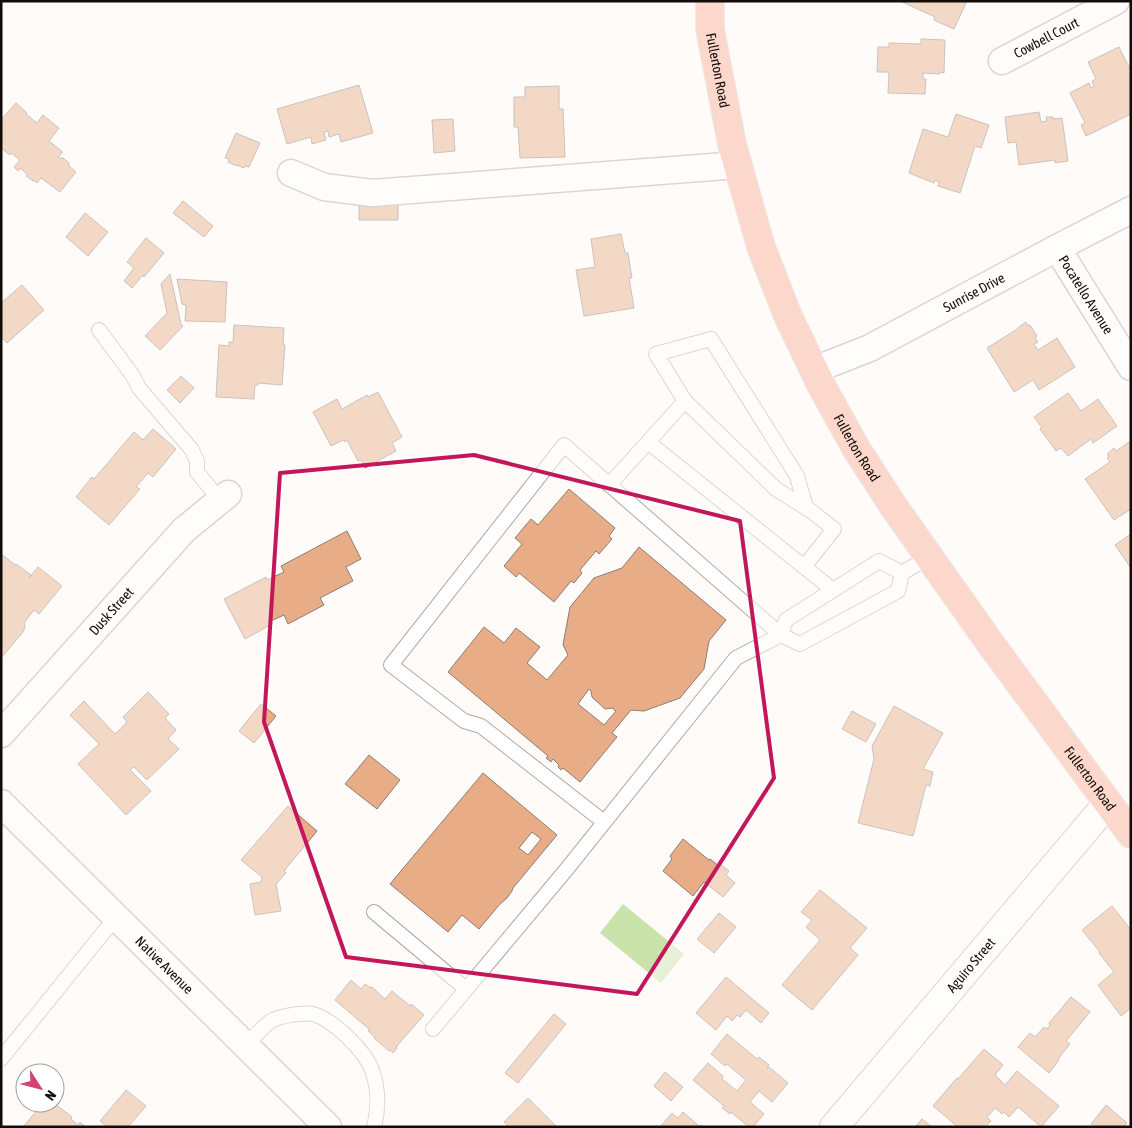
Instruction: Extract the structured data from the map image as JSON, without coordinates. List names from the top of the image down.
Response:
{
  "streets": {
    "main road": ["Fullerton Road"],
    "street": [
      "Cowbell Court",
      "Sunrise Drive",
      "Pocatello Avenue",
      "Dusk Street",
      "Native Avenue",
      "Aguiro Street"
    ]
  },
  "crossings": [
    ["Fullerton Road", "Sunrise Drive"],
    ["Fullerton Road", "Aguiro Street"],
    ["Sunrise Drive", "Pocatello Avenue"]
  ],
  "north": "bottom right"
}
